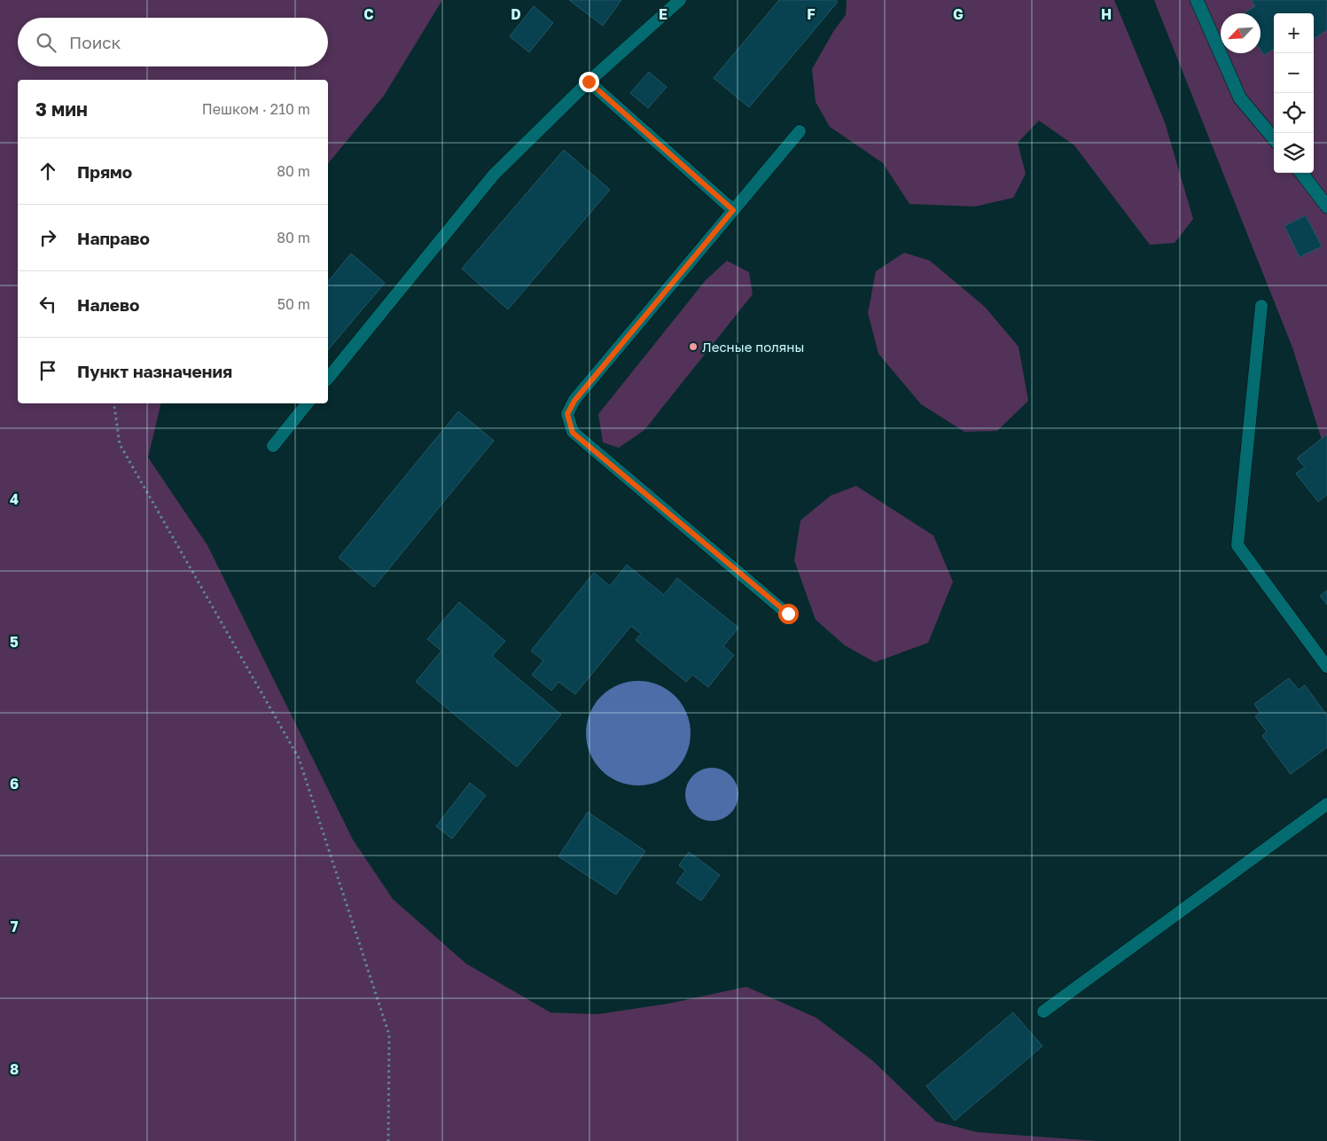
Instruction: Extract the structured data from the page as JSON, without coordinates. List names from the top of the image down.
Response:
{
  "places": ["Лесные поляны"],
  "north": "bottom left",
  "page": {
    "map_buttons": ["+", "−"],
    "search": "Поиск",
    "heading": ["3 мин", "Пешком · 210 m"],
    "list": [
      ["Прямо", "80 m"],
      ["Направо", "80 m"],
      ["Налево", "50 m"],
      "Пункт назначения"
    ]
  },
  "grid": {
    "columns": [
      "C",
      "D",
      "E",
      "F",
      "G",
      "H"
    ],
    "rows": [
      "4",
      "5",
      "6",
      "7",
      "8"
    ]
  }
}
